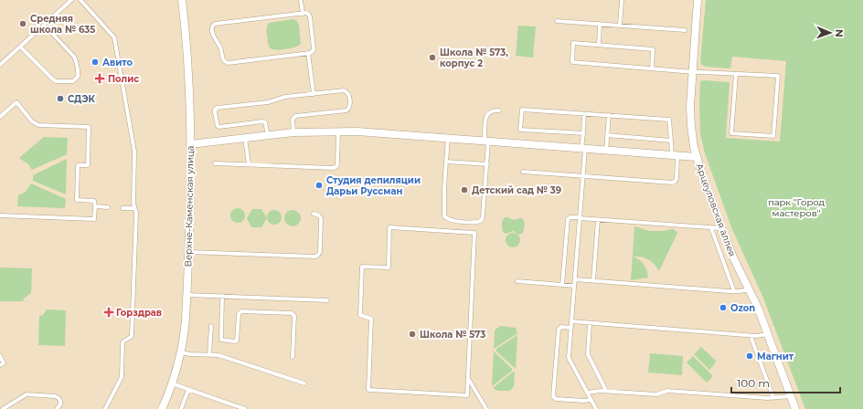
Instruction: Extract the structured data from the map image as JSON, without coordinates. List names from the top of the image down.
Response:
{
  "streets": {
    "street": ["Верхне-Каменская улица", "Арцеуловская аллея"]
  },
  "parks": ["парк \"Город мастеров\""],
  "places": {
    "other": [
      "Средняя школа № 635",
      "Школа № 573, корпус 2",
      "Авито",
      "СДЭК",
      "Студия депиляции Дарьи Руссман",
      "Детский сад № 39",
      "Ozon",
      "Школа № 573",
      "Магнит"
    ],
    "health": ["Полис", "Горздрав"]
  },
  "scale_bar": "100 m",
  "north": "right"
}
